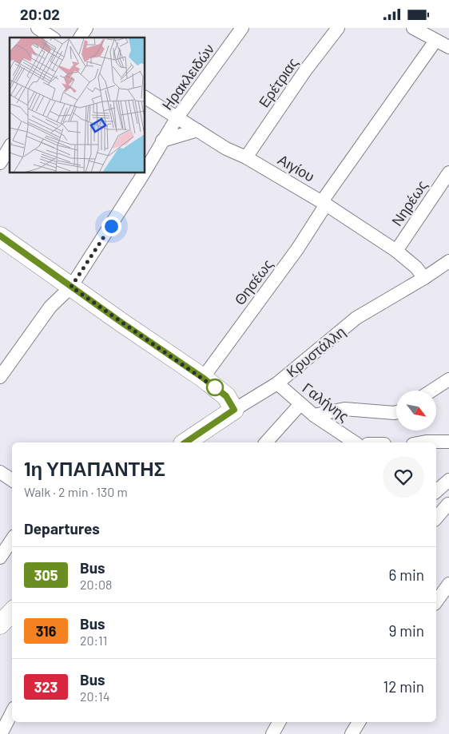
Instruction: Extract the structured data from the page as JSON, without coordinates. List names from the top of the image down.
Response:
{
  "streets": {
    "street": [
      "Ηρακλειδών",
      "Ερέτριας",
      "Αιγίου",
      "Νηρέως",
      "Θησέως",
      "Κρυστάλλη",
      "Γαλήνης"
    ]
  },
  "crossings": [
    ["Ηρακλειδών", "Αιγίου"],
    ["Ερέτριας", "Αιγίου"],
    ["Αιγίου", "Νηρέως"],
    ["Αιγίου", "Θησέως"],
    ["Αιγίου", "Κρυστάλλη"],
    ["Κρυστάλλη", "Γαλήνης"]
  ],
  "lines": ["bus line 305"],
  "north": "bottom right",
  "page": {
    "status": "20:02",
    "heading": [
      ["1η ΥΠΑΠΑΝΤΗΣ", "Walk · 2 min · 130 m"],
      "Departures"
    ],
    "list": [
      {
        "mark": "305",
        "name": "Bus",
        "note": "20:08",
        "value": "6 min"
      },
      {
        "mark": "316",
        "name": "Bus",
        "note": "20:11",
        "value": "9 min"
      },
      {
        "mark": "323",
        "name": "Bus",
        "note": "20:14",
        "value": "12 min"
      }
    ]
  }
}
